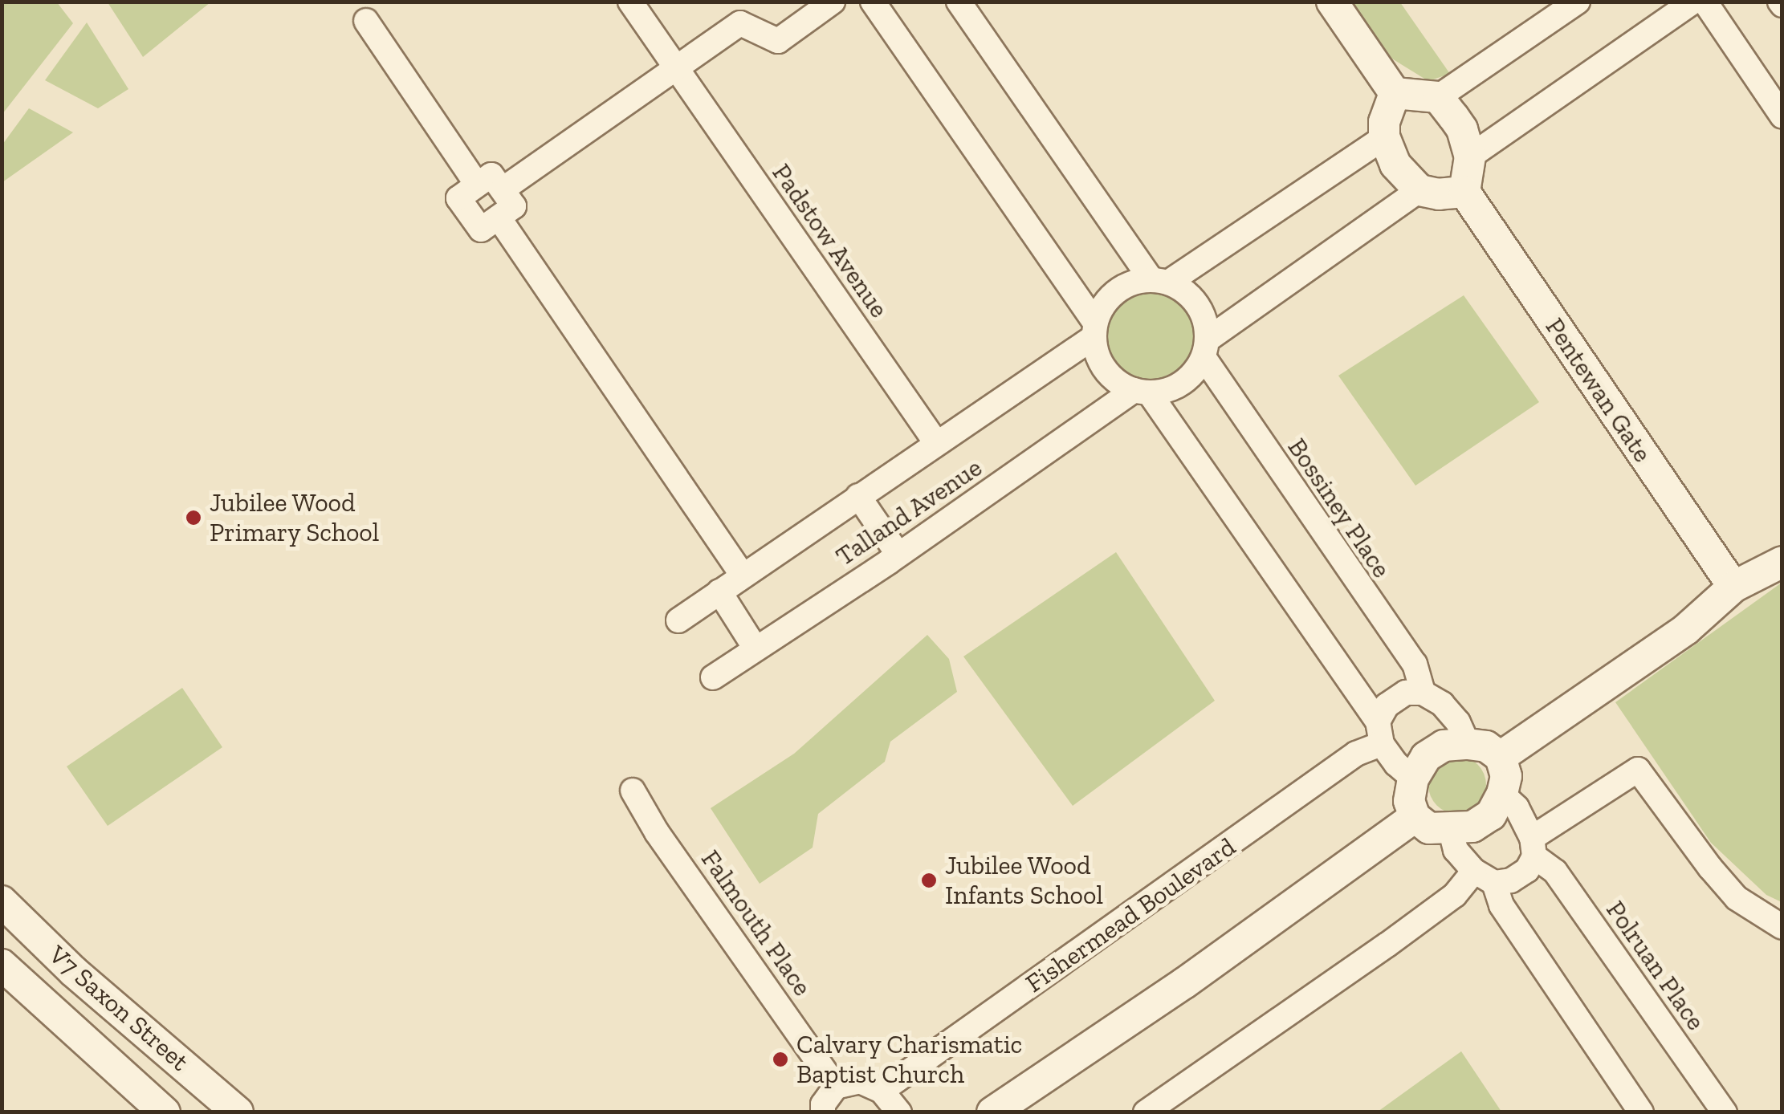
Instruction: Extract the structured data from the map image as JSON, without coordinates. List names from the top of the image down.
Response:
{
  "streets": {
    "street": [
      "Padstow Avenue",
      "Pentewan Gate",
      "Bossiney Place",
      "Talland Avenue",
      "Fishermead Boulevard",
      "Falmouth Place",
      "Polruan Place",
      "V7 Saxon Street"
    ]
  },
  "crossings": [
    ["Padstow Avenue", "Talland Avenue"],
    ["Bossiney Place", "Talland Avenue"]
  ],
  "places": ["Jubilee Wood Primary School", "Jubilee Wood Infants School", "Calvary Charismatic Baptist Church"]
}
